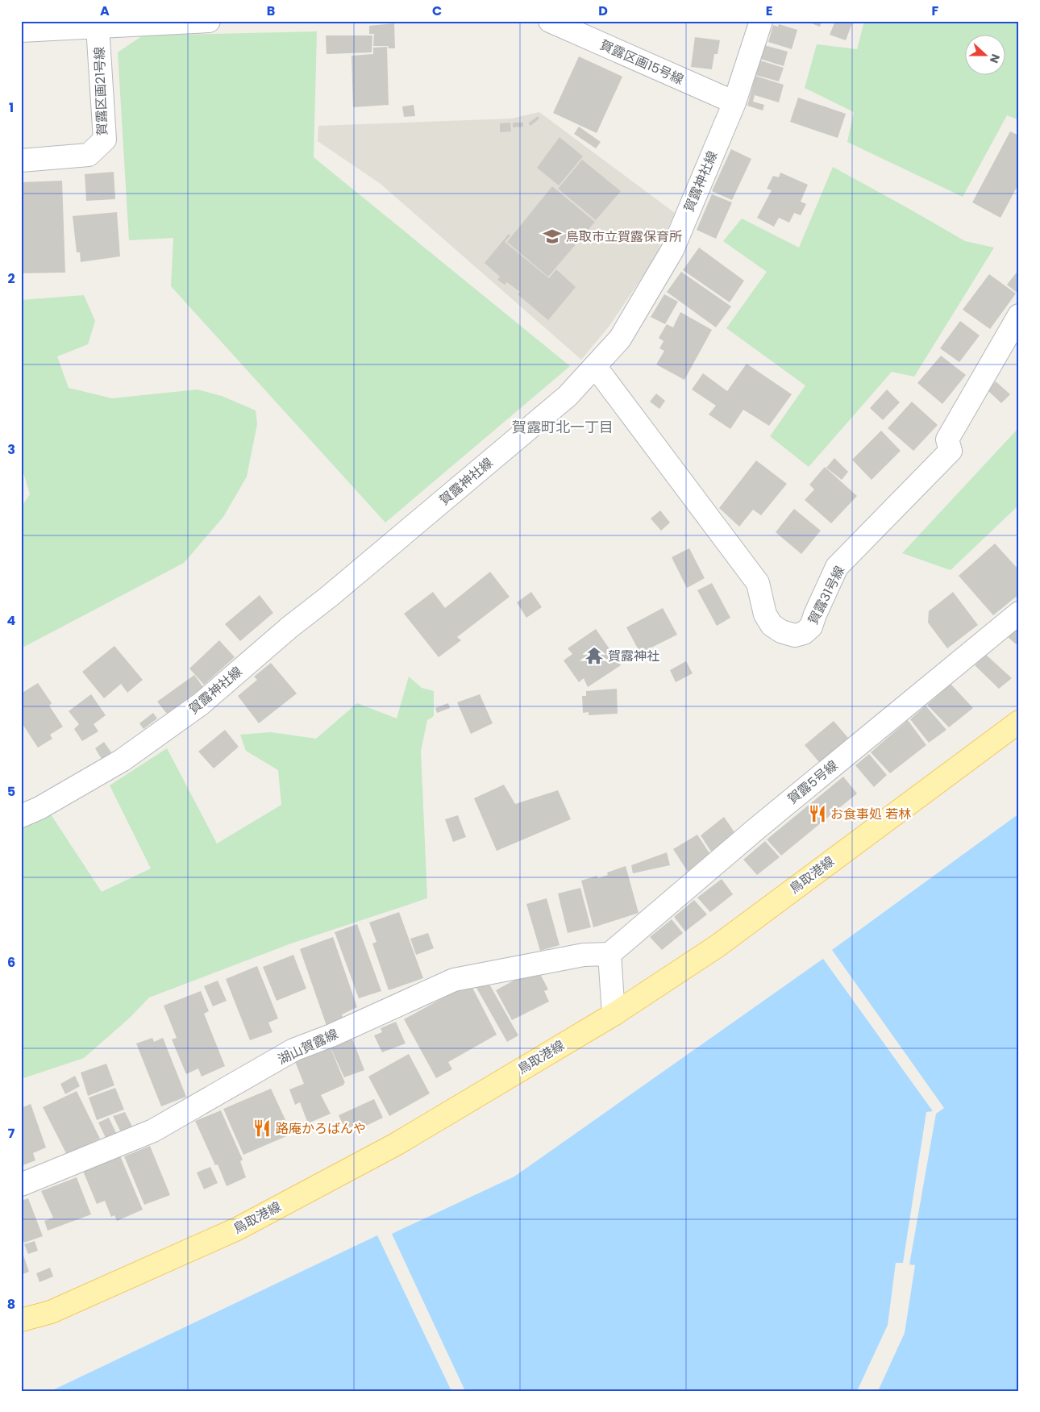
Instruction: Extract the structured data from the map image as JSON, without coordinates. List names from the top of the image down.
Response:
{
  "streets": {
    "main road": ["鳥取港線"],
    "street": [
      "賀露区画15号線",
      "賀露区画21号線",
      "賀露神社線",
      "賀露31号線",
      "賀露5号線",
      "湖山賀露線"
    ]
  },
  "crossings": [
    ["賀露区画15号線", "賀露神社線"],
    ["賀露神社線", "賀露31号線"],
    ["賀露5号線", "湖山賀露線"]
  ],
  "districts": ["賀露町北一丁目"],
  "places": {
    "school or university": ["鳥取市立賀露保育所"],
    "temple": ["賀露神社"],
    "restaurant": ["お食事処 若林", "路庵かろばんや"]
  },
  "north": "right",
  "grid": {
    "columns": [
      "A",
      "B",
      "C",
      "D",
      "E",
      "F"
    ],
    "rows": [
      "1",
      "2",
      "3",
      "4",
      "5",
      "6",
      "7",
      "8"
    ]
  }
}
